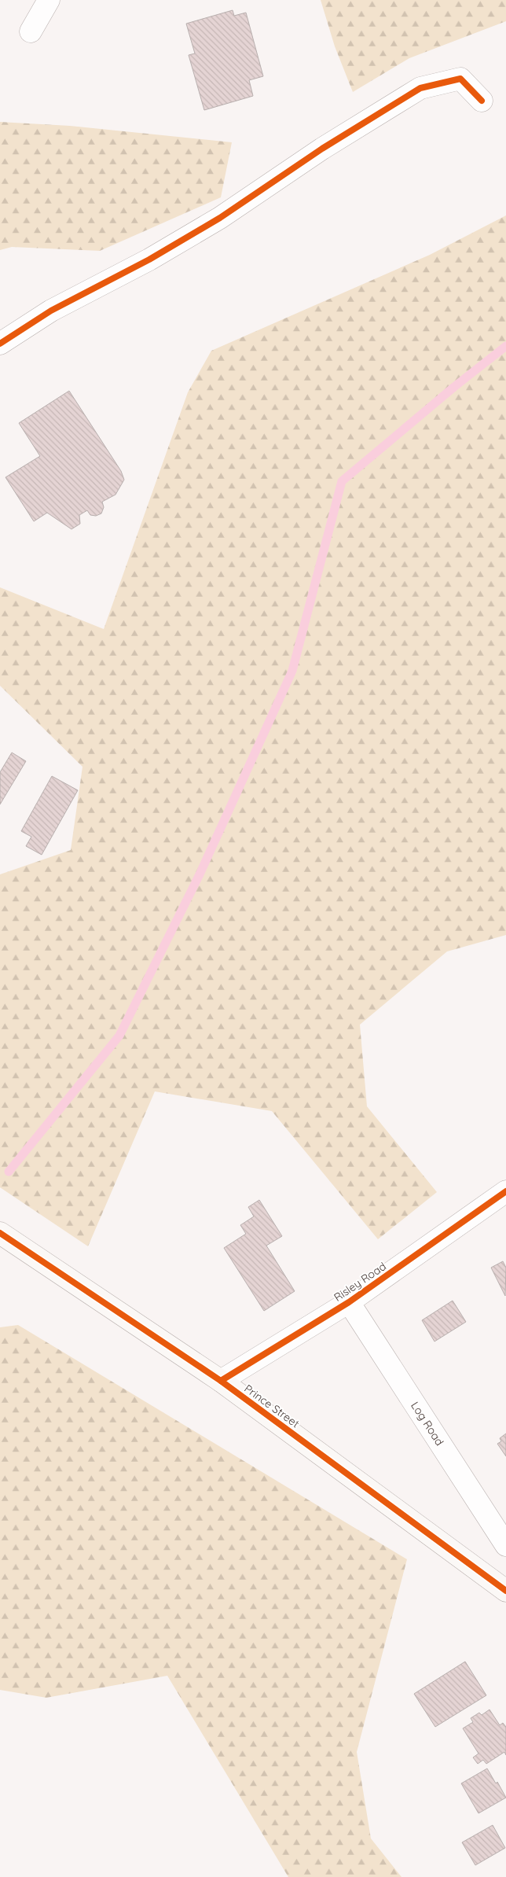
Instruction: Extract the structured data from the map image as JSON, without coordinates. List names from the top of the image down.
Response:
{
  "streets": {
    "street": ["Risley Road", "Prince Street", "Log Road"]
  },
  "crossings": [
    ["Risley Road", "Prince Street"],
    ["Risley Road", "Log Road"]
  ]
}
